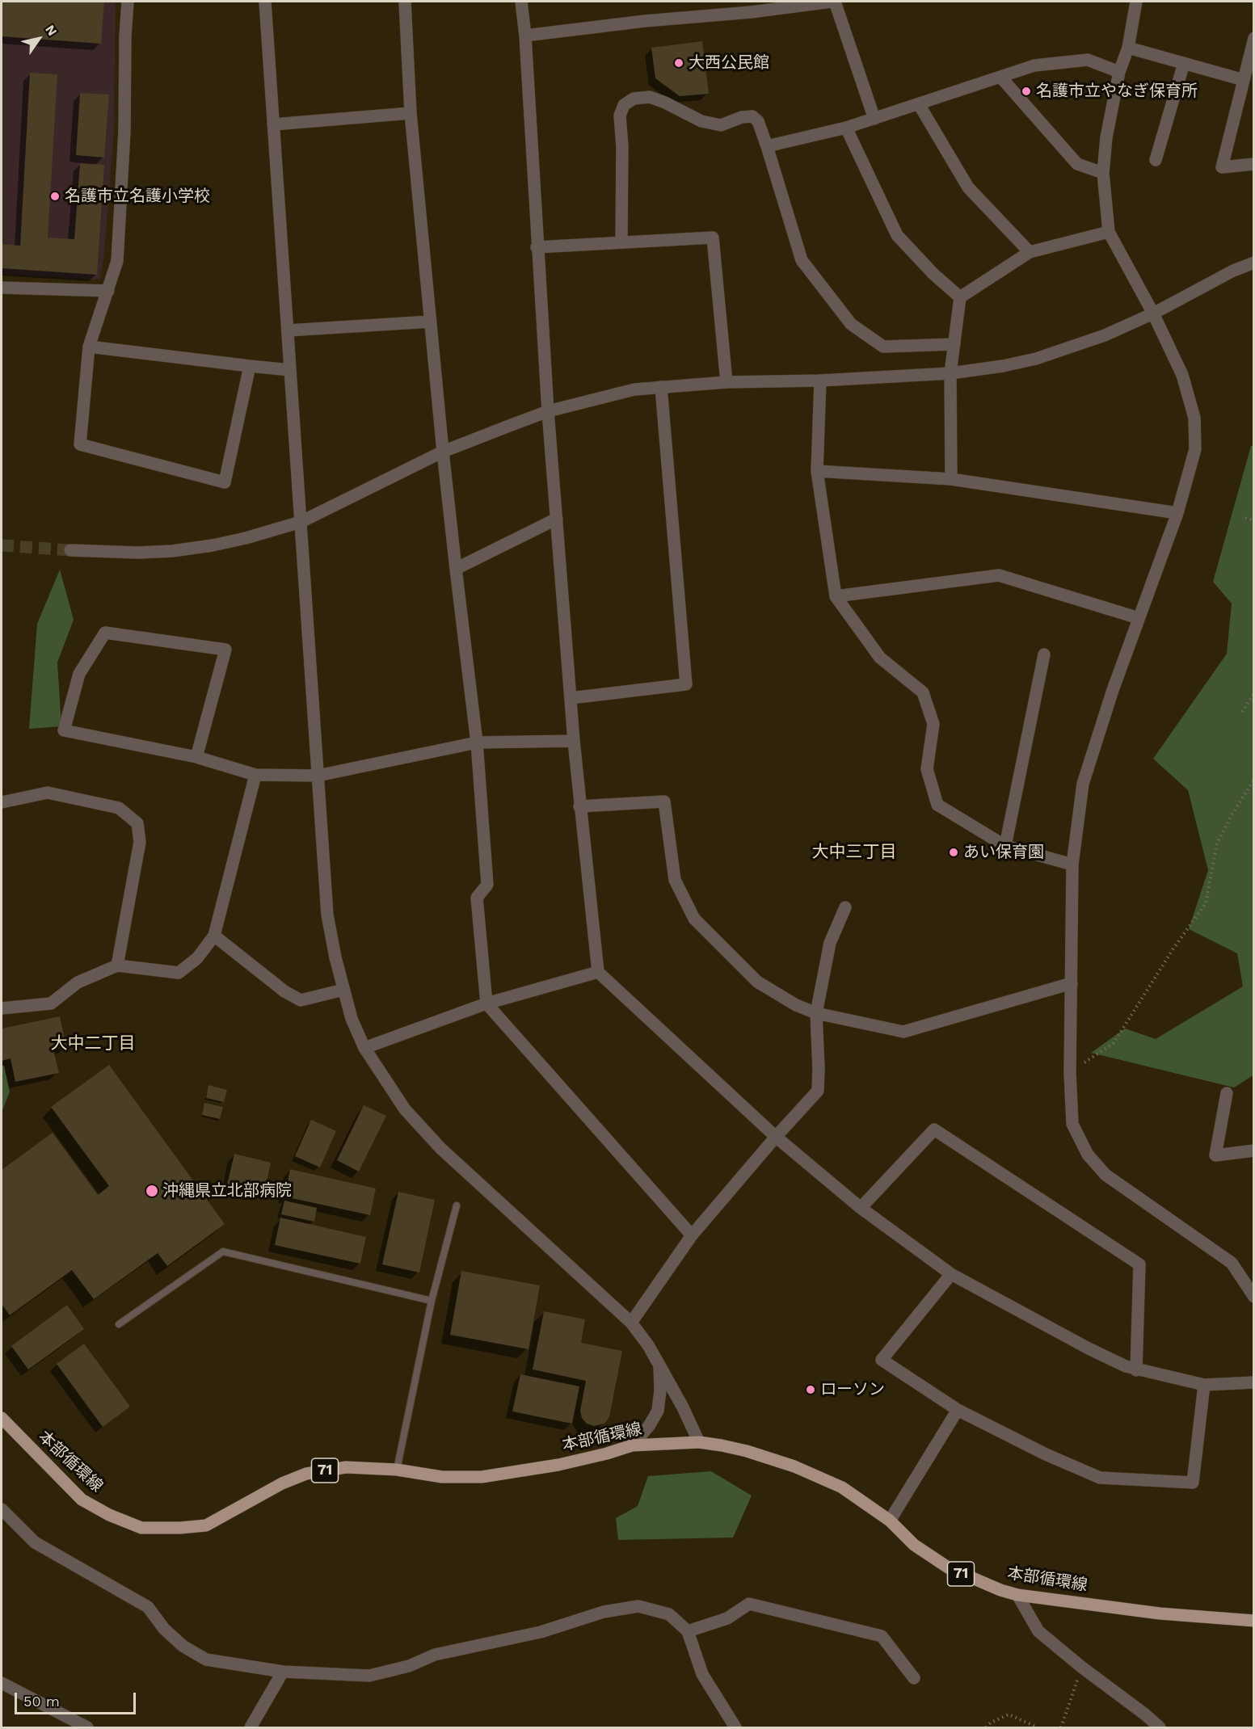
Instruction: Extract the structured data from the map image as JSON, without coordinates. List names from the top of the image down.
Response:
{
  "streets": {
    "main road": ["本部循環線", "71"]
  },
  "districts": ["大中三丁目", "大中二丁目"],
  "places": [
    "大西公民館",
    "名護市立やなぎ保育所",
    "名護市立名護小学校",
    "あい保育園",
    "沖縄県立北部病院",
    "ローソン"
  ],
  "scale_bar": "50 m",
  "north": "top right"
}
